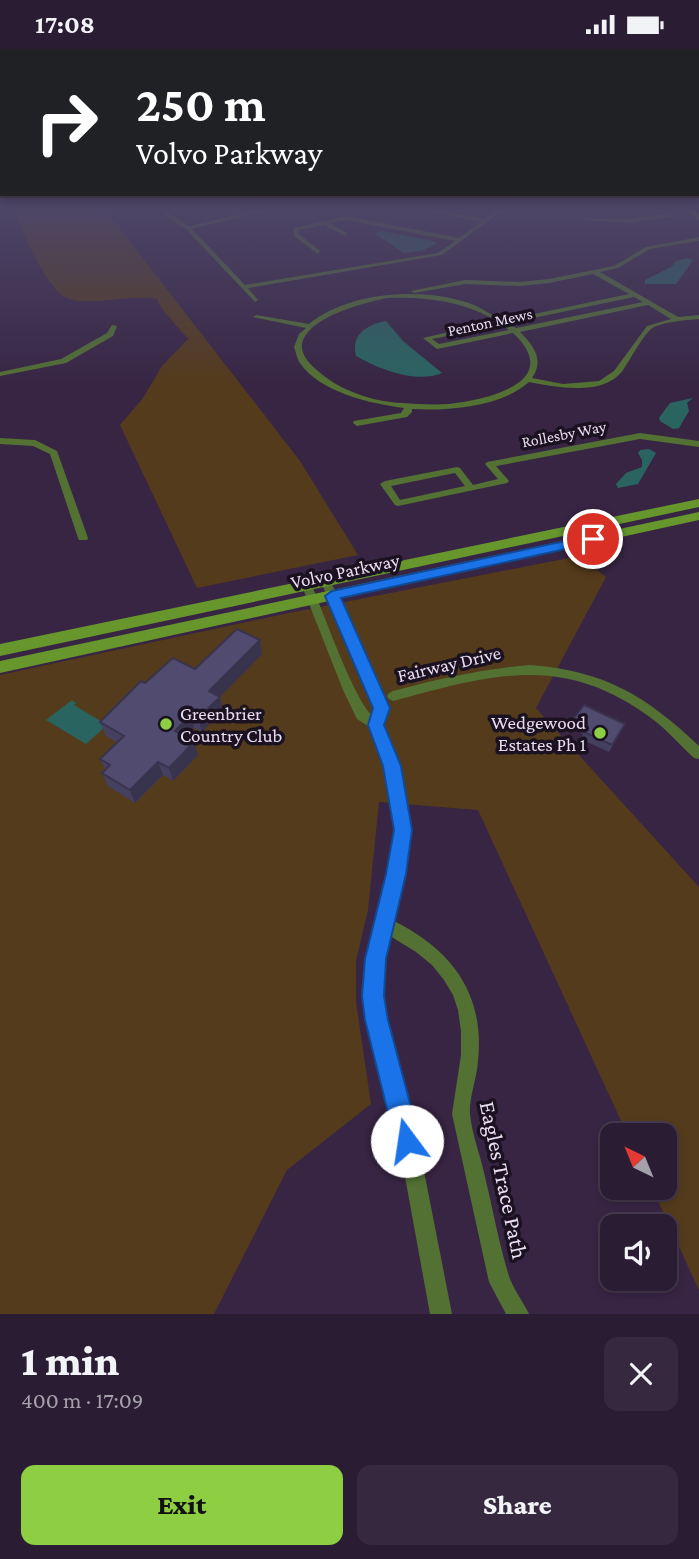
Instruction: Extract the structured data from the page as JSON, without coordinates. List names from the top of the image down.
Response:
{
  "streets": {
    "main road": ["Volvo Parkway"],
    "street": [
      "Penton Mews",
      "Rollesby Way",
      "Fairway Drive",
      "Eagles Trace Path"
    ]
  },
  "places": ["Greenbrier Country Club", "Wedgewood Estates Ph 1"],
  "north": "top left",
  "page": {
    "status": "17:08",
    "turn": ["250 m", "Volvo Parkway"],
    "heading": ["1 min", "400 m · 17:09"],
    "buttons": ["Exit", "Share"]
  }
}
